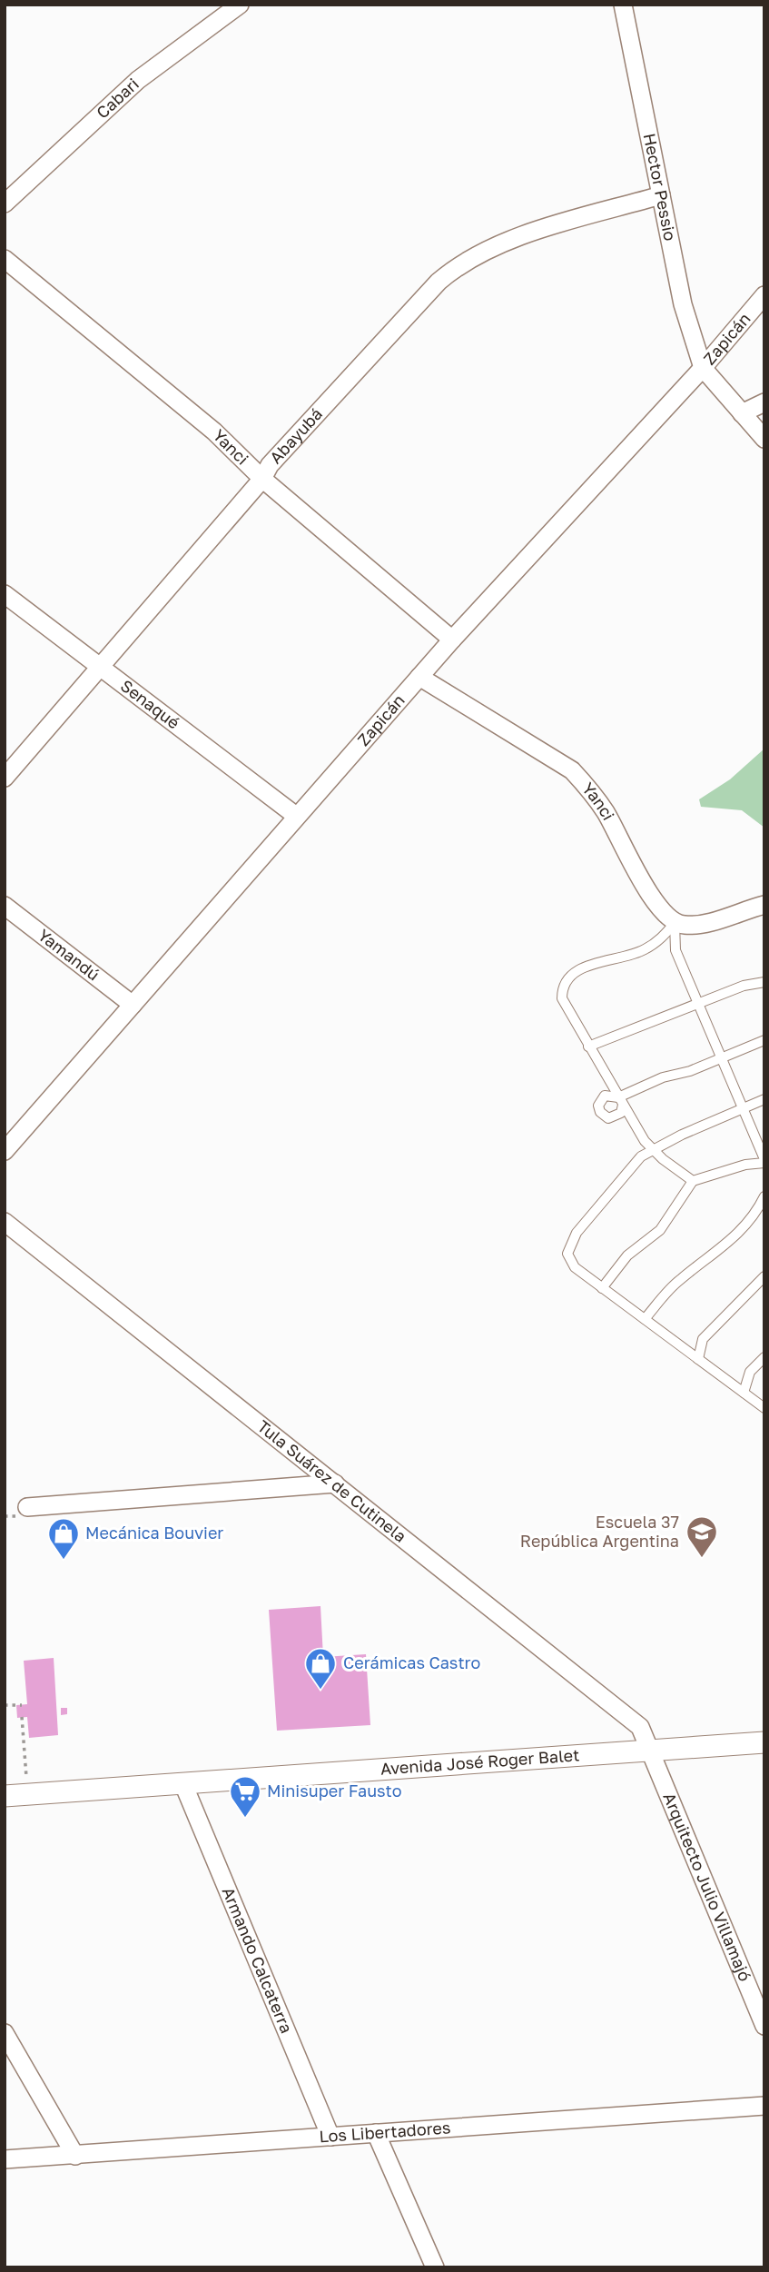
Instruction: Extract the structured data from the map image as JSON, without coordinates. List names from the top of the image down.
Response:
{
  "streets": {
    "street": [
      "Cabari",
      "Hector Pessio",
      "Zapicán",
      "Abayubá",
      "Yanci",
      "Senaqué",
      "Yamandú",
      "Tula Suárez de Cutinela",
      "Avenida José Roger Balet",
      "Arquitecto Julio Villamajó",
      "Armando Calcaterra",
      "Los Libertadores"
    ]
  },
  "crossings": [
    ["Hector Pessio", "Zapicán"],
    ["Hector Pessio", "Abayubá"],
    ["Zapicán", "Yanci"],
    ["Zapicán", "Senaqué"],
    ["Zapicán", "Yamandú"],
    ["Abayubá", "Yanci"],
    ["Abayubá", "Senaqué"],
    ["Tula Suárez de Cutinela", "Avenida José Roger Balet"],
    ["Tula Suárez de Cutinela", "Arquitecto Julio Villamajó"],
    ["Avenida José Roger Balet", "Arquitecto Julio Villamajó"],
    ["Avenida José Roger Balet", "Armando Calcaterra"],
    ["Armando Calcaterra", "Los Libertadores"]
  ],
  "places": {
    "school or university": ["Escuela 37 República Argentina"],
    "shop": ["Mecánica Bouvier", "Cerámicas Castro"],
    "supermarket": ["Minisuper Fausto"]
  }
}
